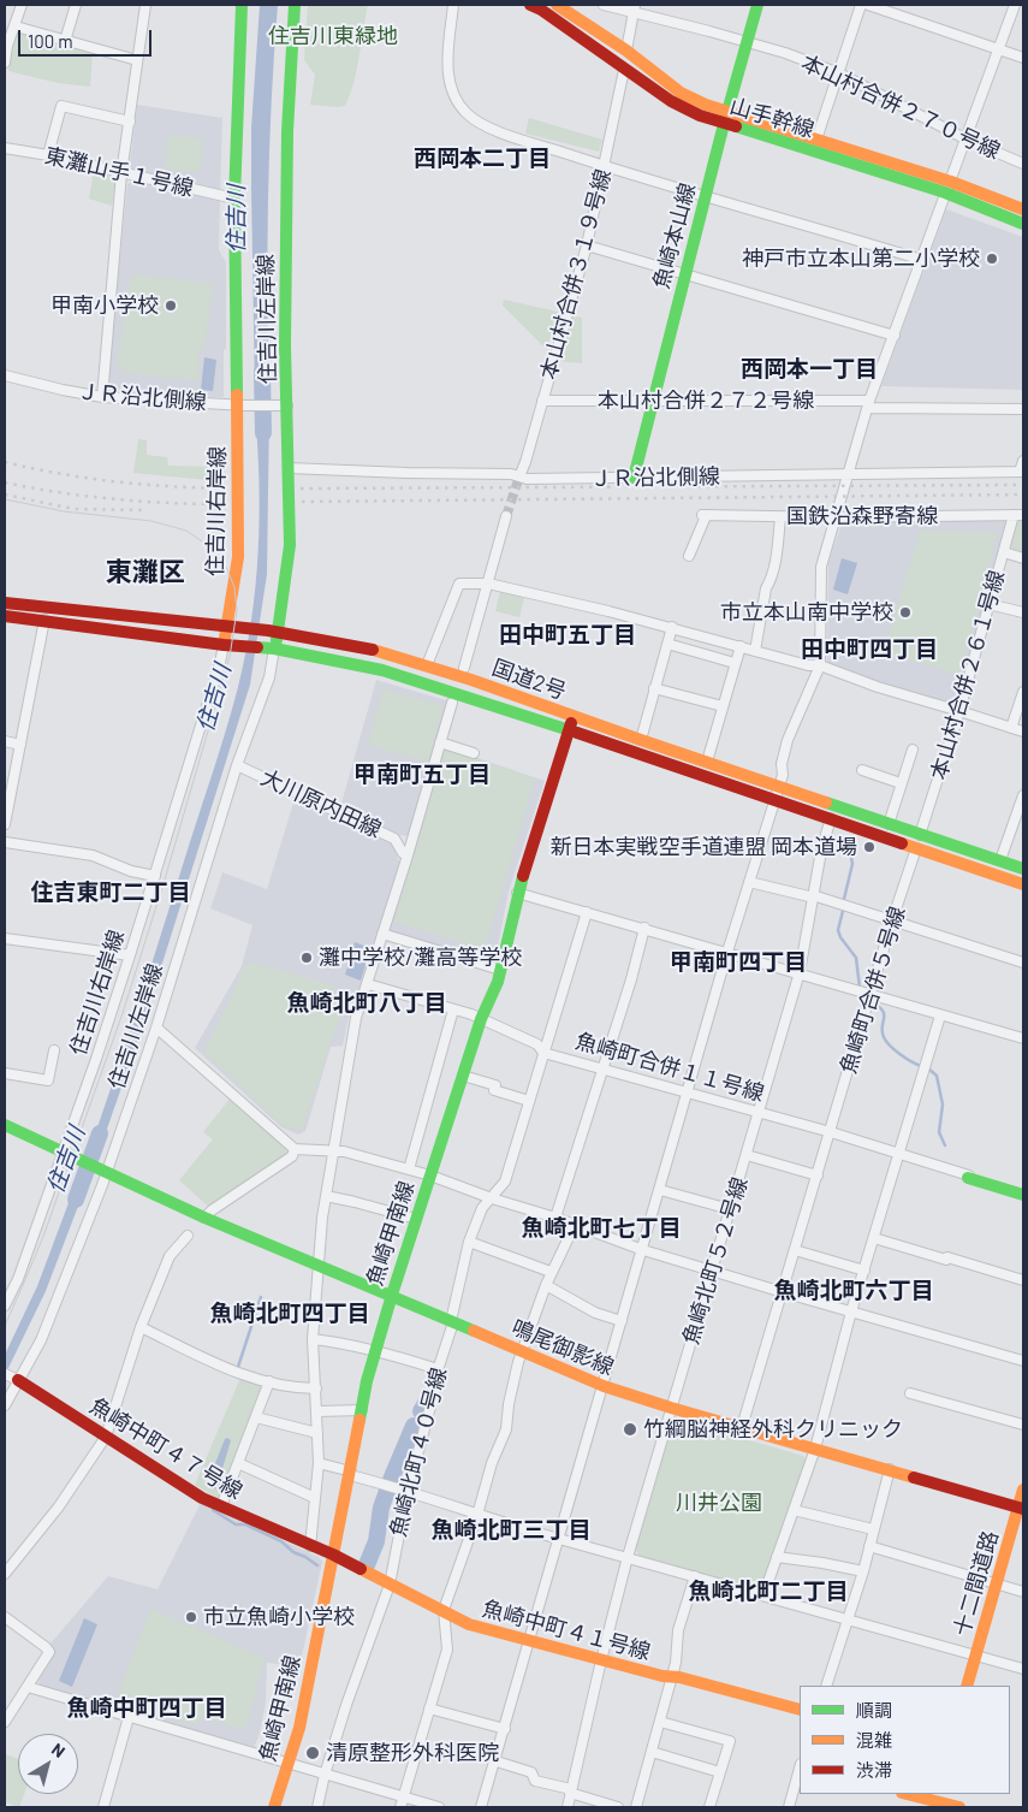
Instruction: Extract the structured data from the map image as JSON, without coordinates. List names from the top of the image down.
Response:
{
  "streets": {
    "main road": [
      "山手幹線",
      "魚崎本山線",
      "住吉川左岸線",
      "住吉川右岸線",
      "国道2号",
      "魚崎町合併１１号線",
      "魚崎甲南線",
      "鳴尾御影線",
      "魚崎中町４７号線",
      "十二間道路",
      "魚崎中町４１号線"
    ],
    "street": [
      "本山村合併２７０号線",
      "東灘山手１号線",
      "本山村合併３１９号線",
      "ＪＲ沿北側線",
      "本山村合併２７２号線",
      "国鉄沿森野寄線",
      "本山村合併２６１号線",
      "大川原内田線",
      "魚崎町合併５号線",
      "魚崎北町５２号線",
      "魚崎北町４０号線"
    ]
  },
  "crossings": [
    ["本山村合併２７０号線", "魚崎本山線"],
    ["山手幹線", "魚崎本山線"],
    ["山手幹線", "本山村合併３１９号線"],
    ["東灘山手１号線", "住吉川右岸線"],
    ["魚崎本山線", "ＪＲ沿北側線"],
    ["魚崎本山線", "本山村合併２７２号線"],
    ["本山村合併３１９号線", "ＪＲ沿北側線"],
    ["本山村合併３１９号線", "本山村合併２７２号線"],
    ["住吉川左岸線", "ＪＲ沿北側線"],
    ["住吉川左岸線", "国道2号"],
    ["住吉川左岸線", "大川原内田線"],
    ["住吉川左岸線", "鳴尾御影線"],
    ["住吉川左岸線", "魚崎中町４７号線"],
    ["ＪＲ沿北側線", "住吉川右岸線"],
    ["住吉川右岸線", "国道2号"],
    ["住吉川右岸線", "鳴尾御影線"],
    ["国鉄沿森野寄線", "本山村合併２６１号線"],
    ["本山村合併２６１号線", "国道2号"],
    ["国道2号", "魚崎町合併５号線"],
    ["国道2号", "魚崎甲南線"],
    ["国道2号", "魚崎北町５２号線"],
    ["魚崎町合併５号線", "魚崎町合併１１号線"],
    ["魚崎町合併５号線", "鳴尾御影線"],
    ["魚崎町合併１１号線", "魚崎甲南線"],
    ["魚崎町合併１１号線", "魚崎北町５２号線"],
    ["魚崎町合併１１号線", "魚崎北町４０号線"],
    ["魚崎甲南線", "鳴尾御影線"],
    ["魚崎甲南線", "魚崎中町４７号線"],
    ["魚崎甲南線", "魚崎中町４１号線"],
    ["魚崎北町５２号線", "鳴尾御影線"],
    ["魚崎北町５２号線", "魚崎中町４１号線"],
    ["鳴尾御影線", "魚崎北町４０号線"],
    ["鳴尾御影線", "十二間道路"],
    ["魚崎中町４７号線", "魚崎中町４１号線"],
    ["魚崎北町４０号線", "魚崎中町４１号線"]
  ],
  "districts": [
    "西岡本二丁目",
    "西岡本一丁目",
    "東灘区",
    "田中町五丁目",
    "田中町四丁目",
    "甲南町五丁目",
    "住吉東町二丁目",
    "甲南町四丁目",
    "魚崎北町八丁目",
    "魚崎北町七丁目",
    "魚崎北町六丁目",
    "魚崎北町四丁目",
    "魚崎北町三丁目",
    "魚崎北町二丁目",
    "魚崎中町四丁目"
  ],
  "water": ["住吉川"],
  "parks": ["住吉川東緑地", "川井公園"],
  "places": [
    "神戸市立本山第二小学校",
    "甲南小学校",
    "市立本山南中学校",
    "新日本実戦空手道連盟 岡本道場",
    "灘中学校/灘高等学校",
    "竹綱脳神経外科クリニック",
    "市立魚崎小学校",
    "清原整形外科医院"
  ],
  "legend": ["順調", "混雑", "渋滞"],
  "scale_bar": "100 m",
  "north": "top right"
}
